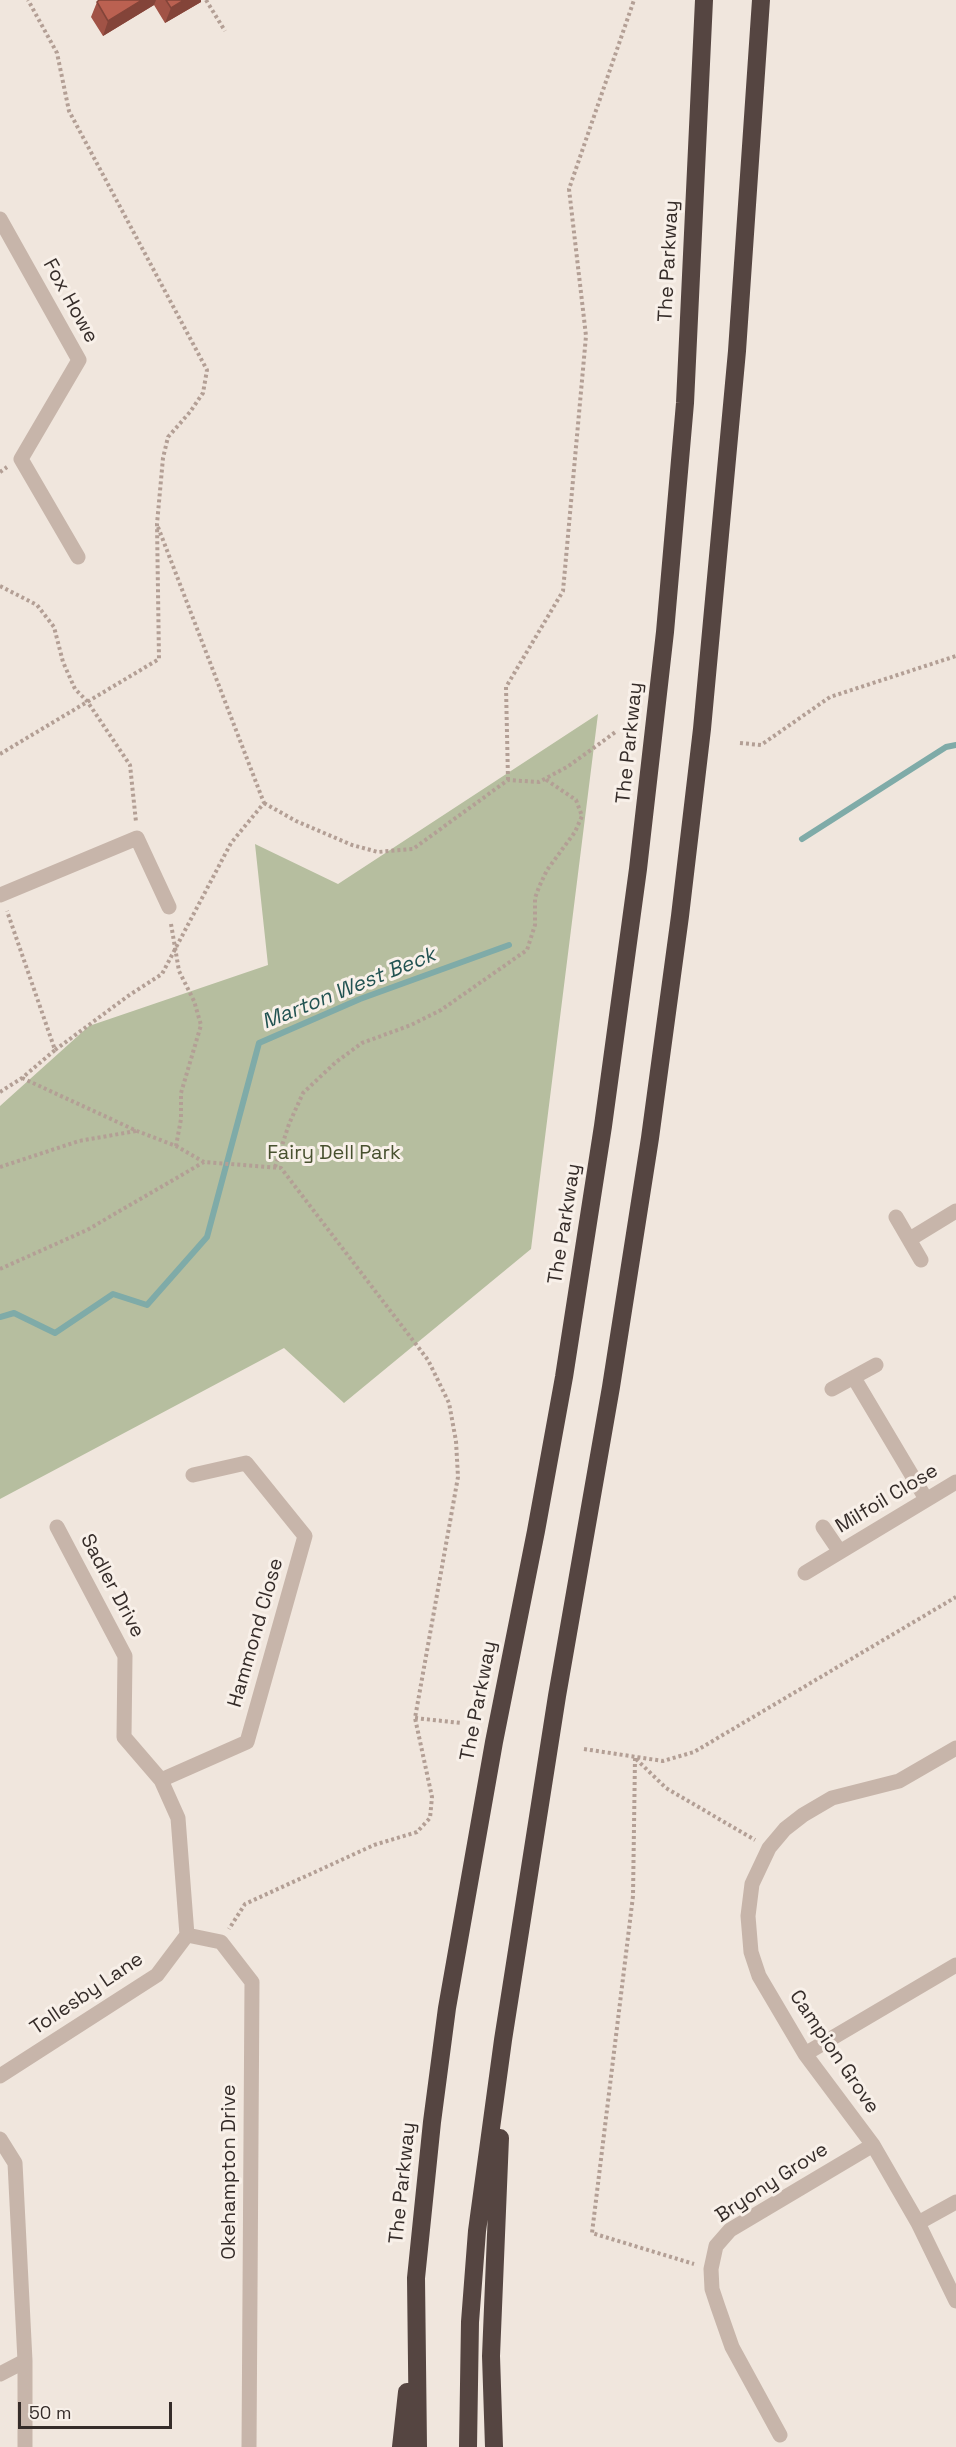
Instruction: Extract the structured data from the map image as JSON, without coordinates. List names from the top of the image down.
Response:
{
  "streets": {
    "highway": ["The Parkway"],
    "street": [
      "Fox Howe",
      "Milfoil Close",
      "Sadler Drive",
      "Hammond Close",
      "Tollesby Lane",
      "Campion Grove",
      "Okehampton Drive",
      "Bryony Grove"
    ]
  },
  "crossings": [
    ["Sadler Drive", "Hammond Close"],
    ["Sadler Drive", "Tollesby Lane"],
    ["Campion Grove", "Bryony Grove"]
  ],
  "water": ["Marton West Beck"],
  "parks": ["Fairy Dell Park"],
  "scale_bar": "50 m"
}
